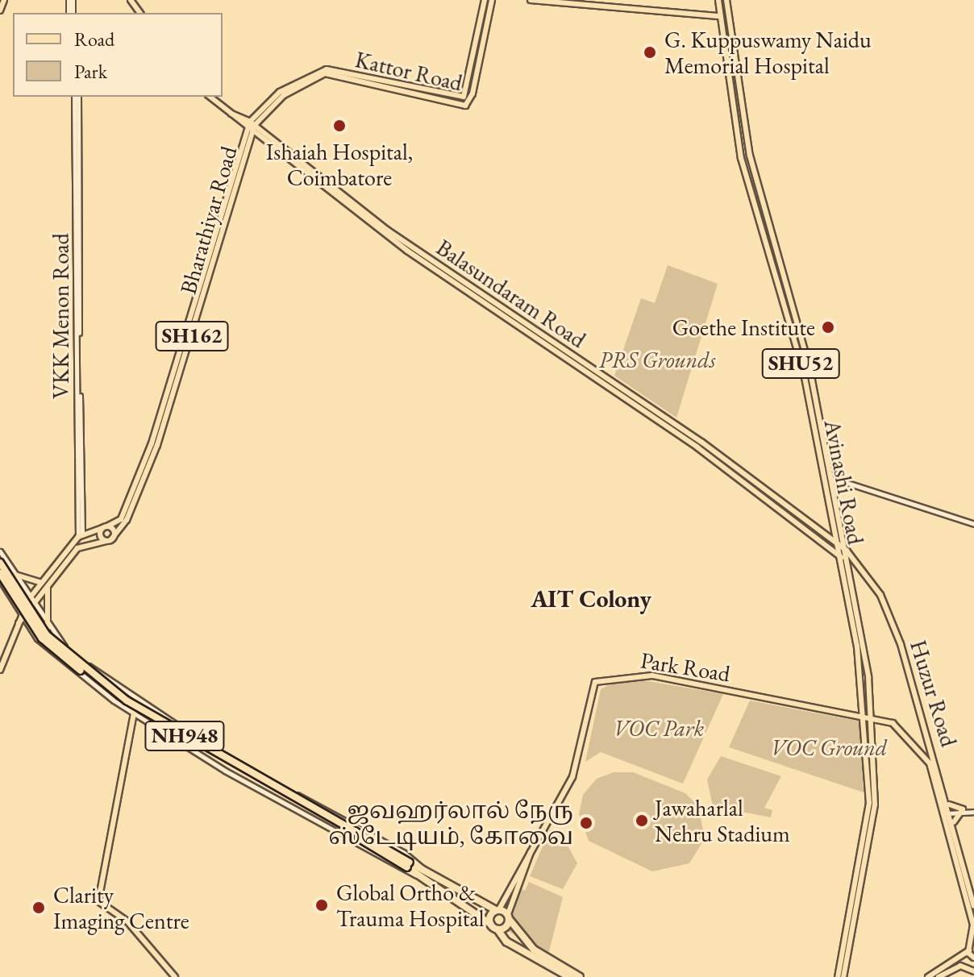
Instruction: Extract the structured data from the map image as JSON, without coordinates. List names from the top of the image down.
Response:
{
  "streets": {
    "highway": ["NH948"],
    "main road": [
      "Kattor Road",
      "Bharathiyar Road",
      "Balasundaram Road",
      "SH162",
      "SHU52",
      "Avinashi Road",
      "Park Road",
      "Huzur Road"
    ],
    "street": ["VKK Menon Road"]
  },
  "crossings": [
    ["Kattor Road", "Bharathiyar Road"],
    ["Kattor Road", "Balasundaram Road"],
    ["Bharathiyar Road", "Balasundaram Road"],
    ["Balasundaram Road", "Avinashi Road"],
    ["Balasundaram Road", "Huzur Road"],
    ["Avinashi Road", "Park Road"],
    ["Avinashi Road", "Huzur Road"],
    ["Park Road", "NH948"]
  ],
  "districts": ["AIT Colony"],
  "parks": ["PRS Grounds", "VOC Park", "VOC Ground"],
  "places": [
    "G. Kuppuswamy Naidu Memorial Hospital",
    "Ishaiah Hospital, Coimbatore",
    "Goethe Institute",
    "Jawaharlal Nehru Stadium",
    "ஜவஹர்லால் நேரு ஸ்டேடியம், கோவை",
    "Global Ortho & Trauma Hospital",
    "Clarity Imaging Centre"
  ],
  "legend": ["Road", "Park"]
}
